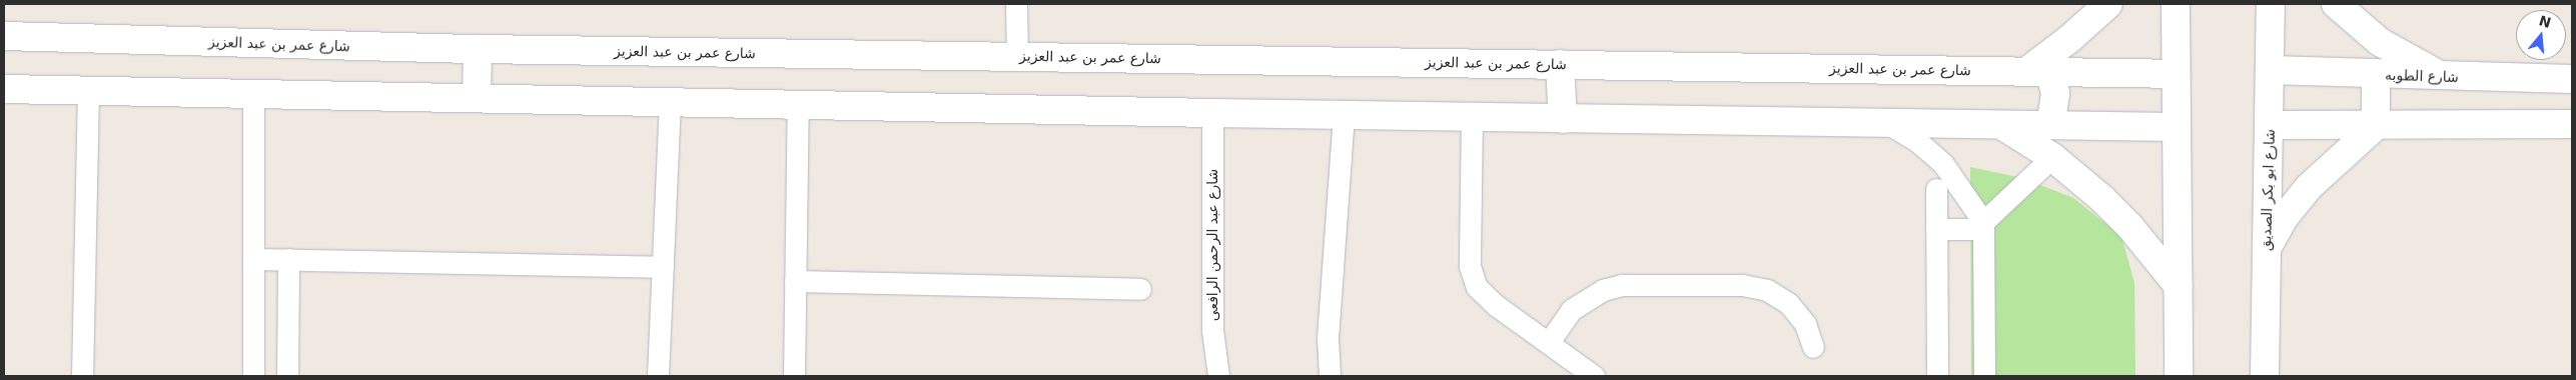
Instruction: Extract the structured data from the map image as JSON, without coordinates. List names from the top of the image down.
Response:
{
  "streets": {
    "street": [
      "شارع عمر بن عبد العزيز",
      "شارع الطوبه",
      "شارع ابو بكر الصديق",
      "شارع عبد الرحمن الرافعى"
    ]
  },
  "crossings": [
    ["شارع الطوبه", "شارع ابو بكر الصديق"]
  ],
  "north": "top"
}
